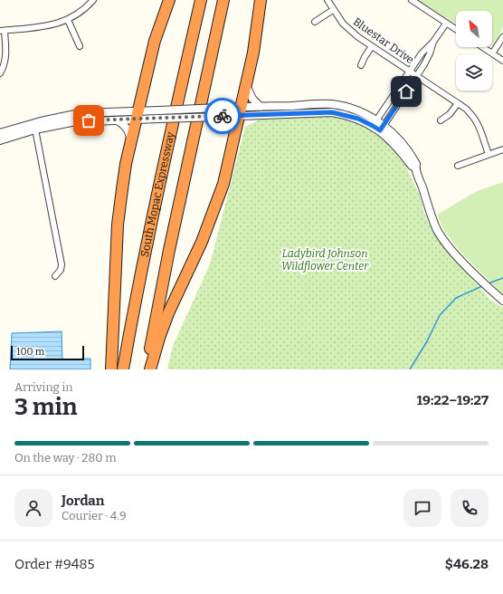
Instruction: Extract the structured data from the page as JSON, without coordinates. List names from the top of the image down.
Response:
{
  "streets": {
    "highway": ["South Mopac Expressway"],
    "street": ["Bluestar Drive"]
  },
  "parks": ["Ladybird Johnson Wildflower Center"],
  "scale_bar": "100 m",
  "north": "top left",
  "page": {
    "scale": "100 m",
    "heading": ["3 min", "Arriving in", "19:22–19:27"],
    "panel": [
      "Jordan",
      "Courier · 4.9",
      "Order #9485",
      "$46.28"
    ],
    "bar": "On the way · 280 m"
  }
}
